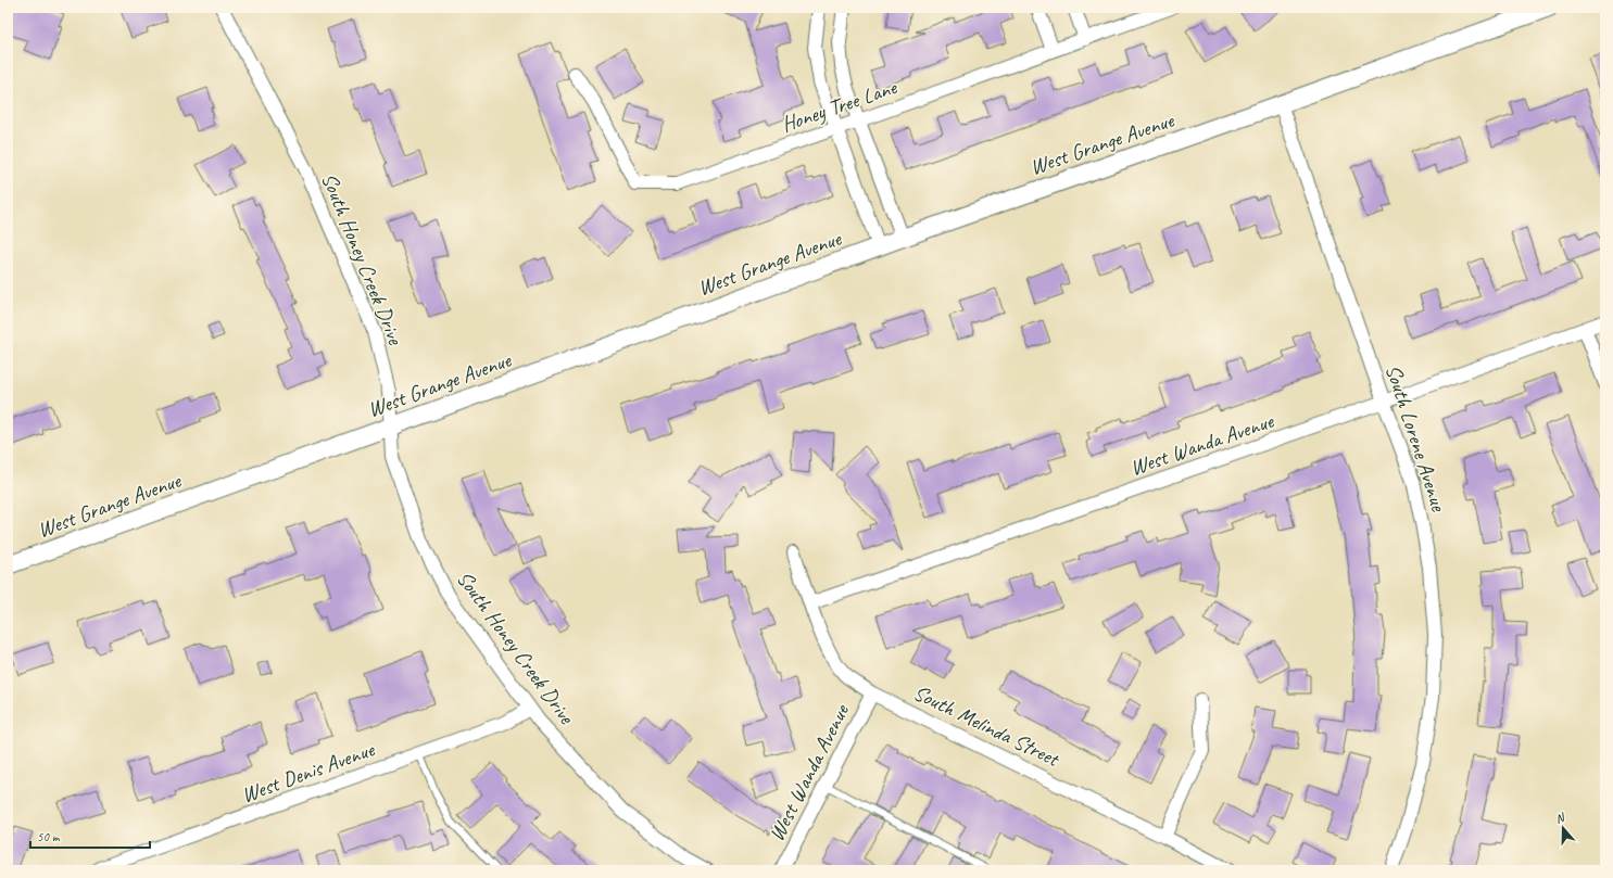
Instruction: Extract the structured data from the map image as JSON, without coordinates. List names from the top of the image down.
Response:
{
  "streets": {
    "street": [
      "Honey Tree Lane",
      "West Grange Avenue",
      "South Honey Creek Drive",
      "South Lorene Avenue",
      "West Wanda Avenue",
      "South Melinda Street",
      "West Denis Avenue"
    ]
  },
  "crossings": [
    ["West Grange Avenue", "South Honey Creek Drive"],
    ["West Grange Avenue", "South Lorene Avenue"],
    ["South Honey Creek Drive", "West Denis Avenue"],
    ["South Lorene Avenue", "West Wanda Avenue"],
    ["West Wanda Avenue", "South Melinda Street"]
  ],
  "scale_bar": "50 m",
  "north": "top"
}
